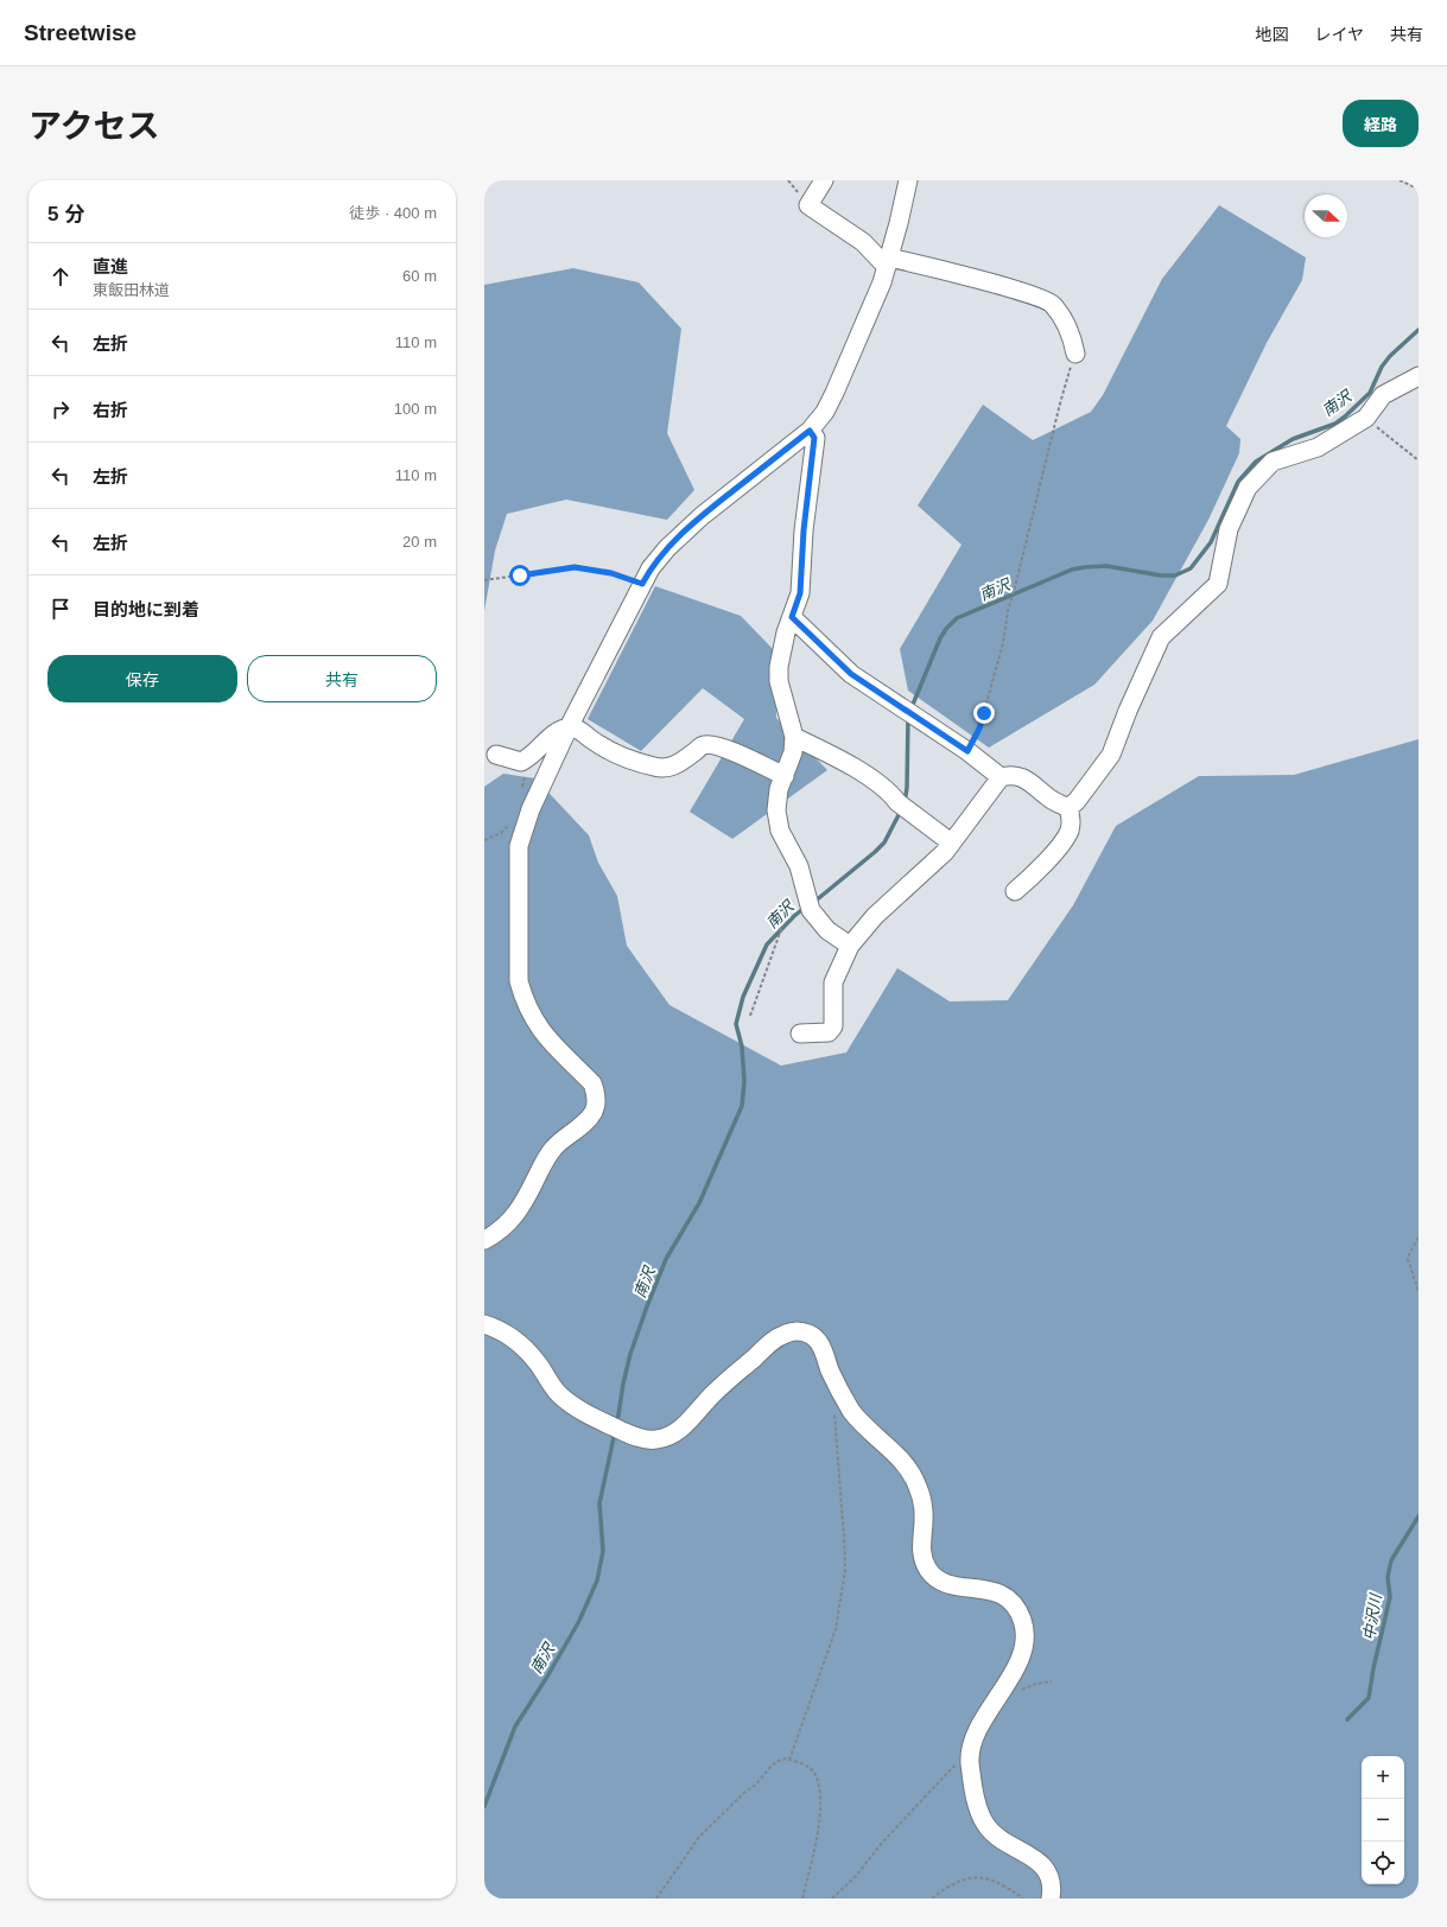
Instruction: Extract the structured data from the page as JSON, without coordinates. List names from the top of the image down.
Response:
{
  "water": ["南沢", "中沢川"],
  "north": "right",
  "page": {
    "header": "Streetwise",
    "nav": ["地図", "レイヤ", "共有"],
    "title": "アクセス",
    "buttons": [
      "経路",
      ["保存", "共有"]
    ],
    "heading": ["5 分", "徒歩 · 400 m"],
    "list": [
      ["直進", "東飯田林道", "60 m"],
      ["左折", "110 m"],
      ["右折", "100 m"],
      ["左折", "110 m"],
      ["左折", "20 m"],
      "目的地に到着"
    ],
    "map_buttons": ["+", "−"]
  }
}
